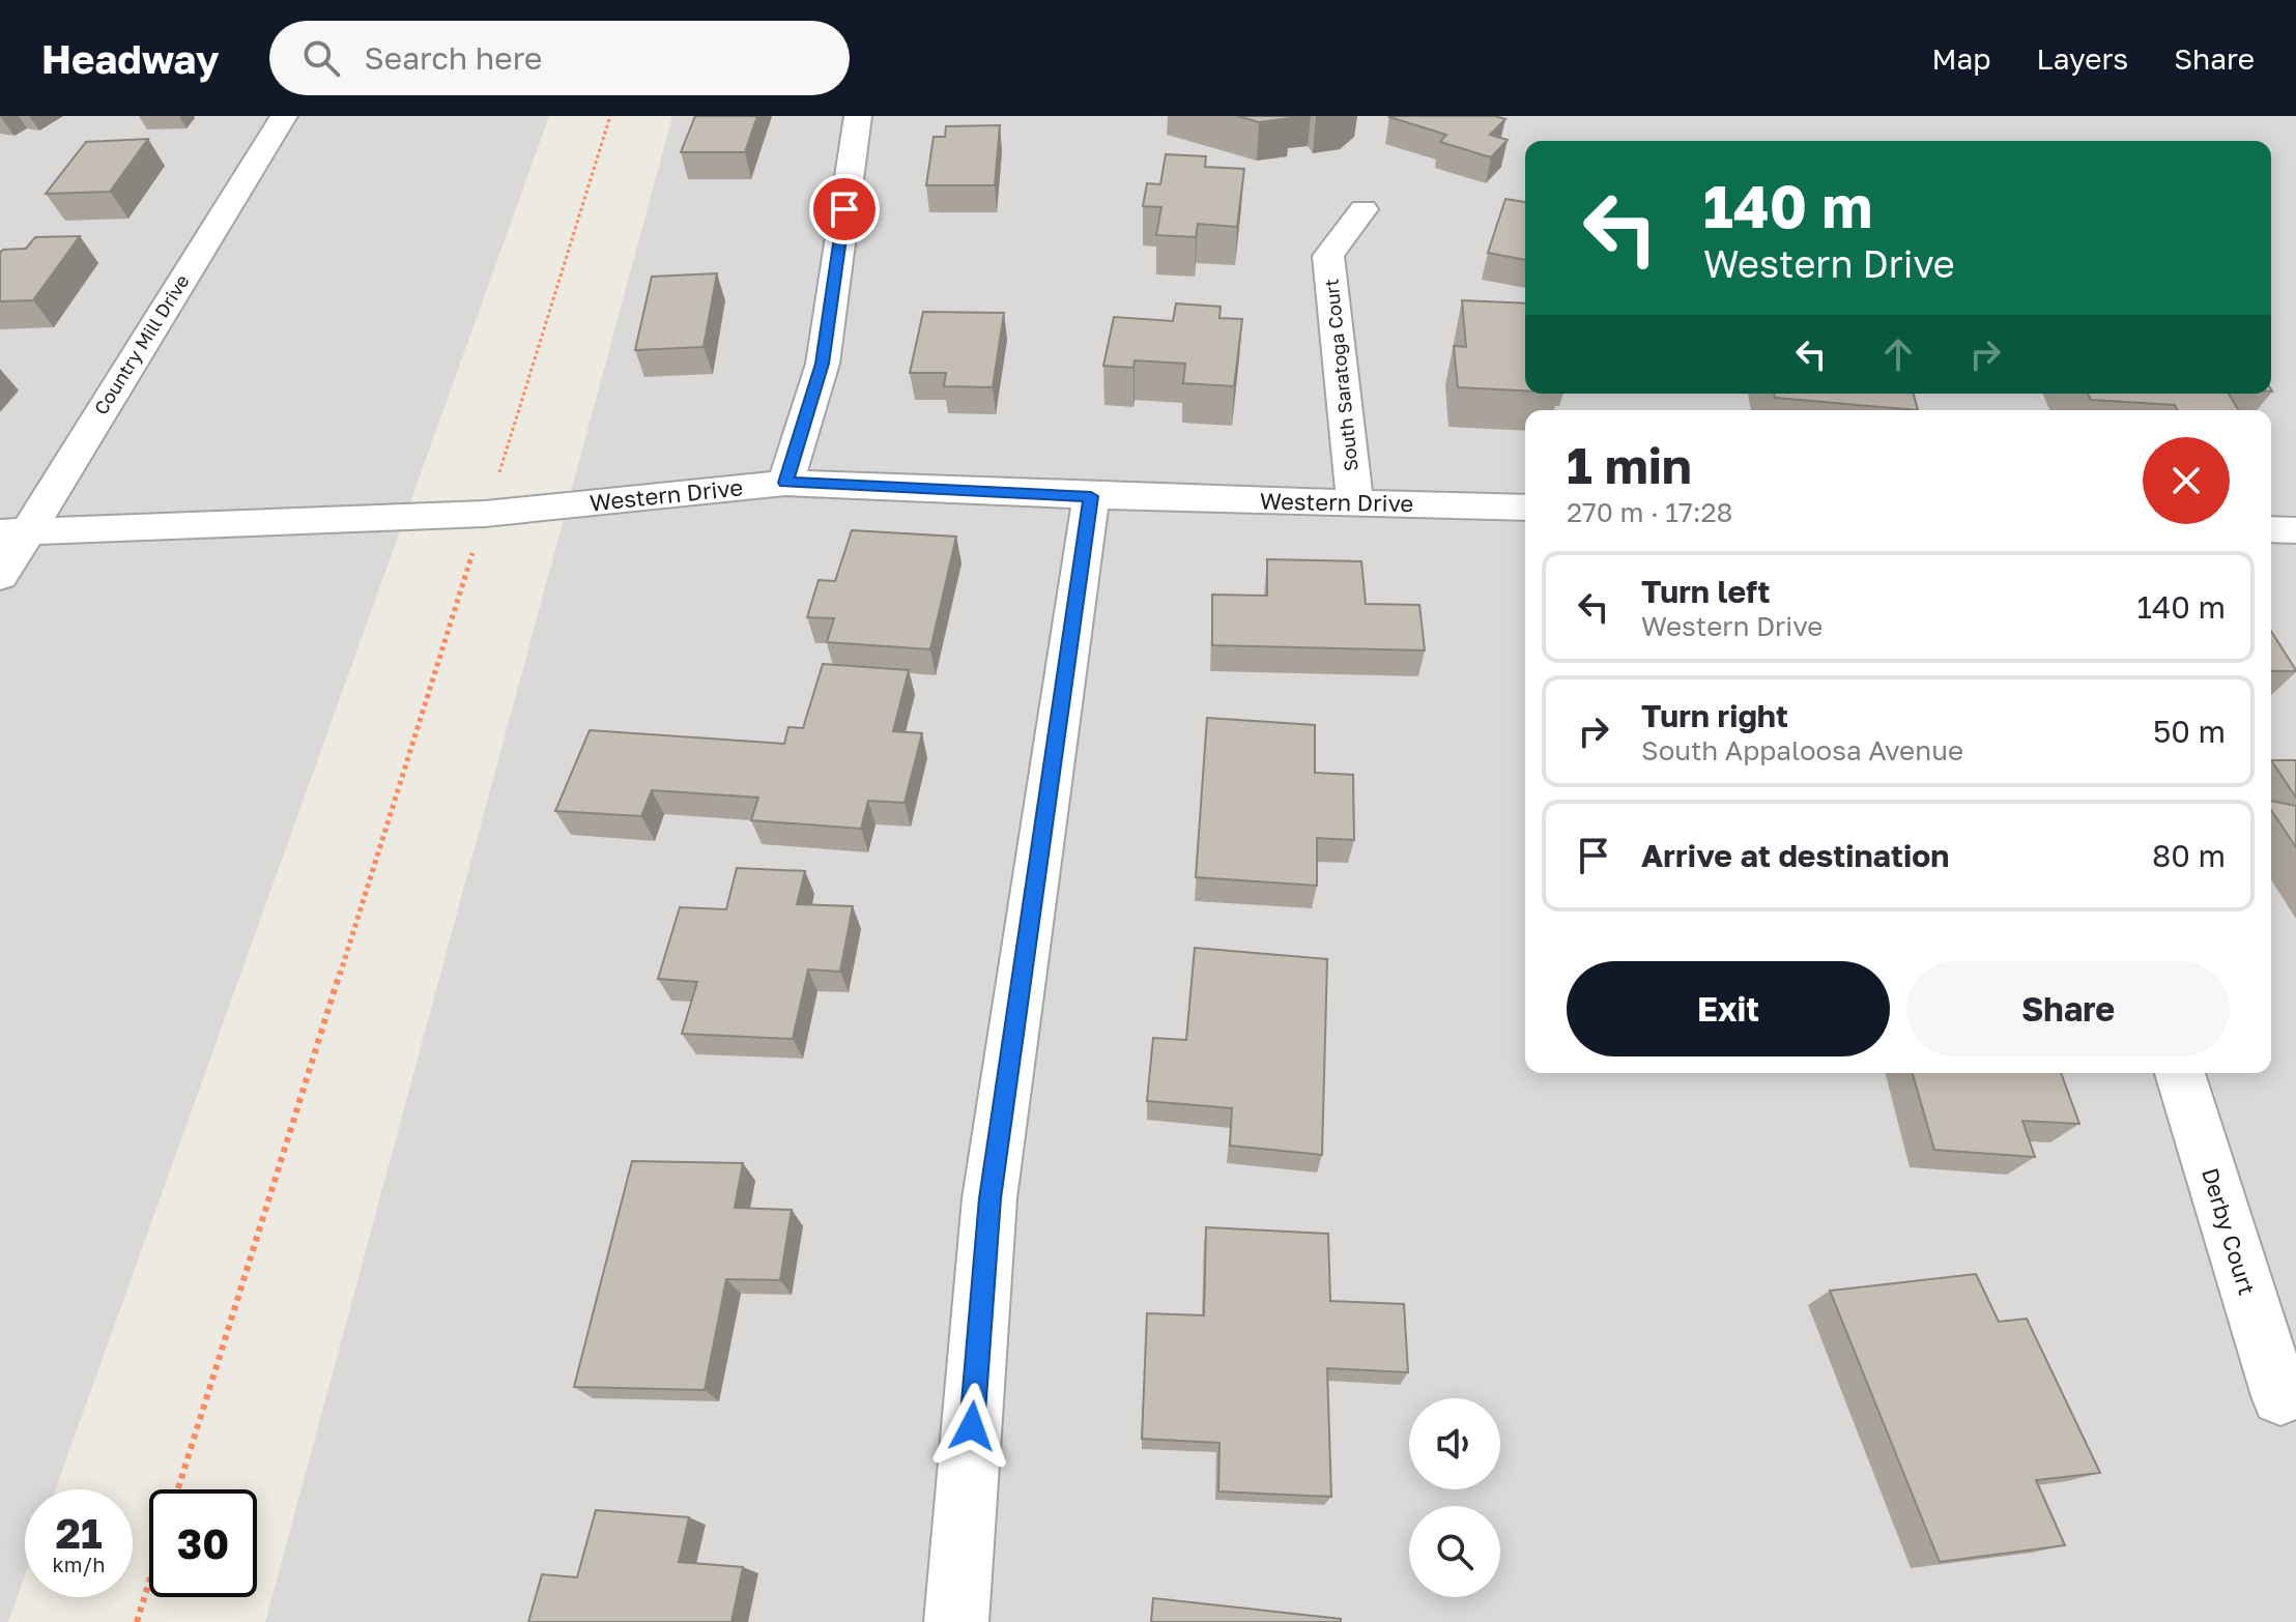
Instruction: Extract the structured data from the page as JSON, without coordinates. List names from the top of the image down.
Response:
{
  "streets": {
    "street": [
      "Country Mill Drive",
      "South Saratoga Court",
      "Western Drive",
      "Derby Court"
    ]
  },
  "crossings": [
    ["Country Mill Drive", "Western Drive"],
    ["South Saratoga Court", "Western Drive"]
  ],
  "page": {
    "header": "Headway",
    "search": "Search here",
    "nav": ["Map", "Layers", "Share"],
    "turn": ["140 m", "Western Drive"],
    "heading": ["1 min", "270 m · 17:28"],
    "list": [
      {
        "name": "Turn left",
        "note": "Western Drive",
        "value": "140 m"
      },
      {
        "name": "Turn right",
        "note": "South Appaloosa Avenue",
        "value": "50 m"
      },
      {
        "name": "Arrive at destination",
        "value": "80 m"
      }
    ],
    "buttons": ["Exit", "Share"],
    "speed": "21 km/h",
    "limit": "30"
  }
}
